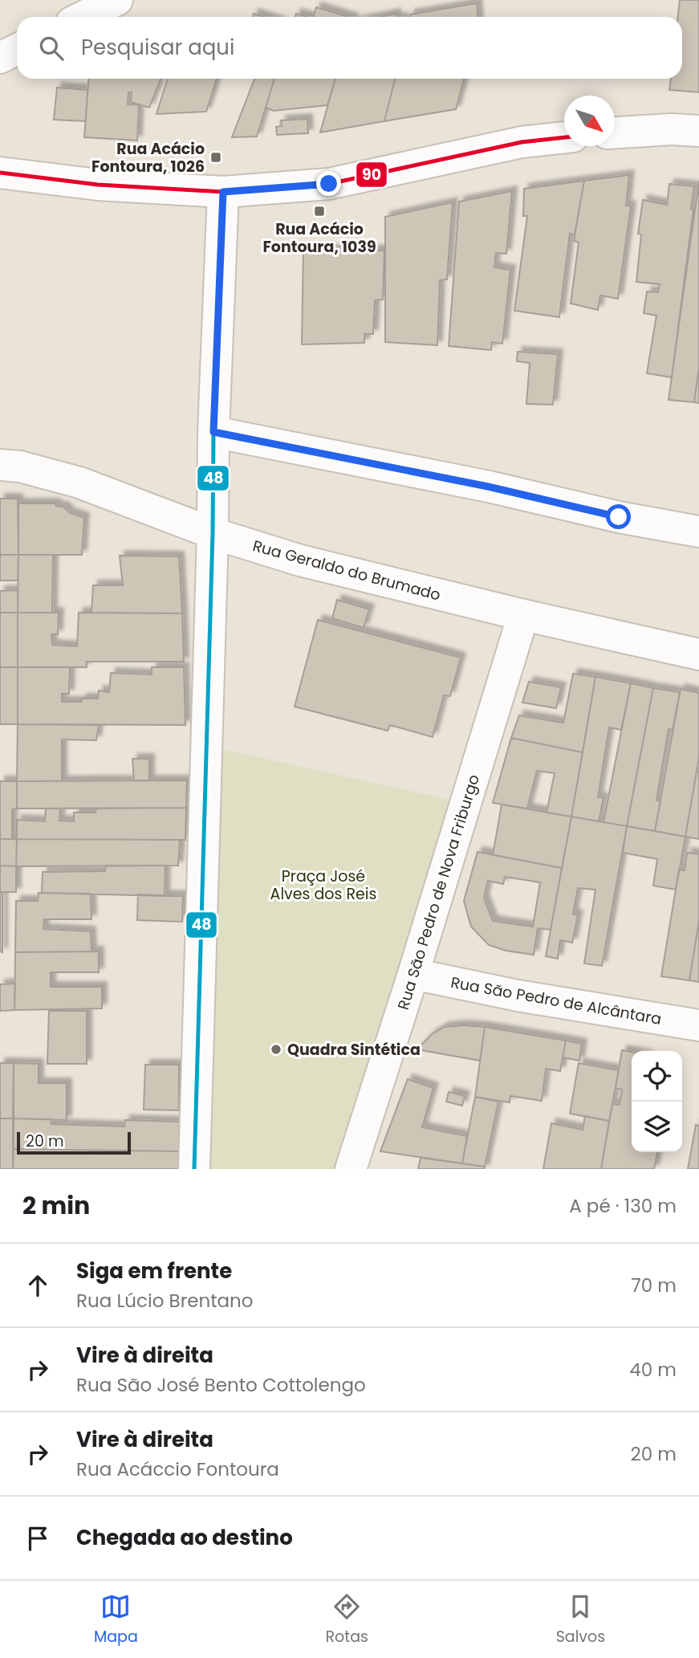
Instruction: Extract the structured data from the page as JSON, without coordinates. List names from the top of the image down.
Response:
{
  "streets": {
    "street": ["Rua Geraldo do Brumado", "Rua São Pedro de Nova Friburgo", "Rua São Pedro de Alcântara"]
  },
  "crossings": [
    ["Rua Geraldo do Brumado", "Rua São Pedro de Nova Friburgo"],
    ["Rua São Pedro de Nova Friburgo", "Rua São Pedro de Alcântara"]
  ],
  "parks": ["Praça José Alves dos Reis"],
  "places": {
    "transit": ["Rua Acácio Fontoura, 1026", "Rua Acácio Fontoura, 1039"],
    "other": ["Quadra Sintética"]
  },
  "lines": ["transit line 90", "transit line 48"],
  "scale_bar": "20 m",
  "north": "bottom right",
  "page": {
    "search": "Pesquisar aqui",
    "scale": "20 m",
    "heading": ["2 min", "A pé · 130 m"],
    "list": [
      ["Siga em frente", "Rua Lúcio Brentano", "70 m"],
      ["Vire à direita", "Rua São José Bento Cottolengo", "40 m"],
      ["Vire à direita", "Rua Acáccio Fontoura", "20 m"],
      "Chegada ao destino"
    ],
    "nav": ["Mapa", "Rotas", "Salvos"]
  }
}
